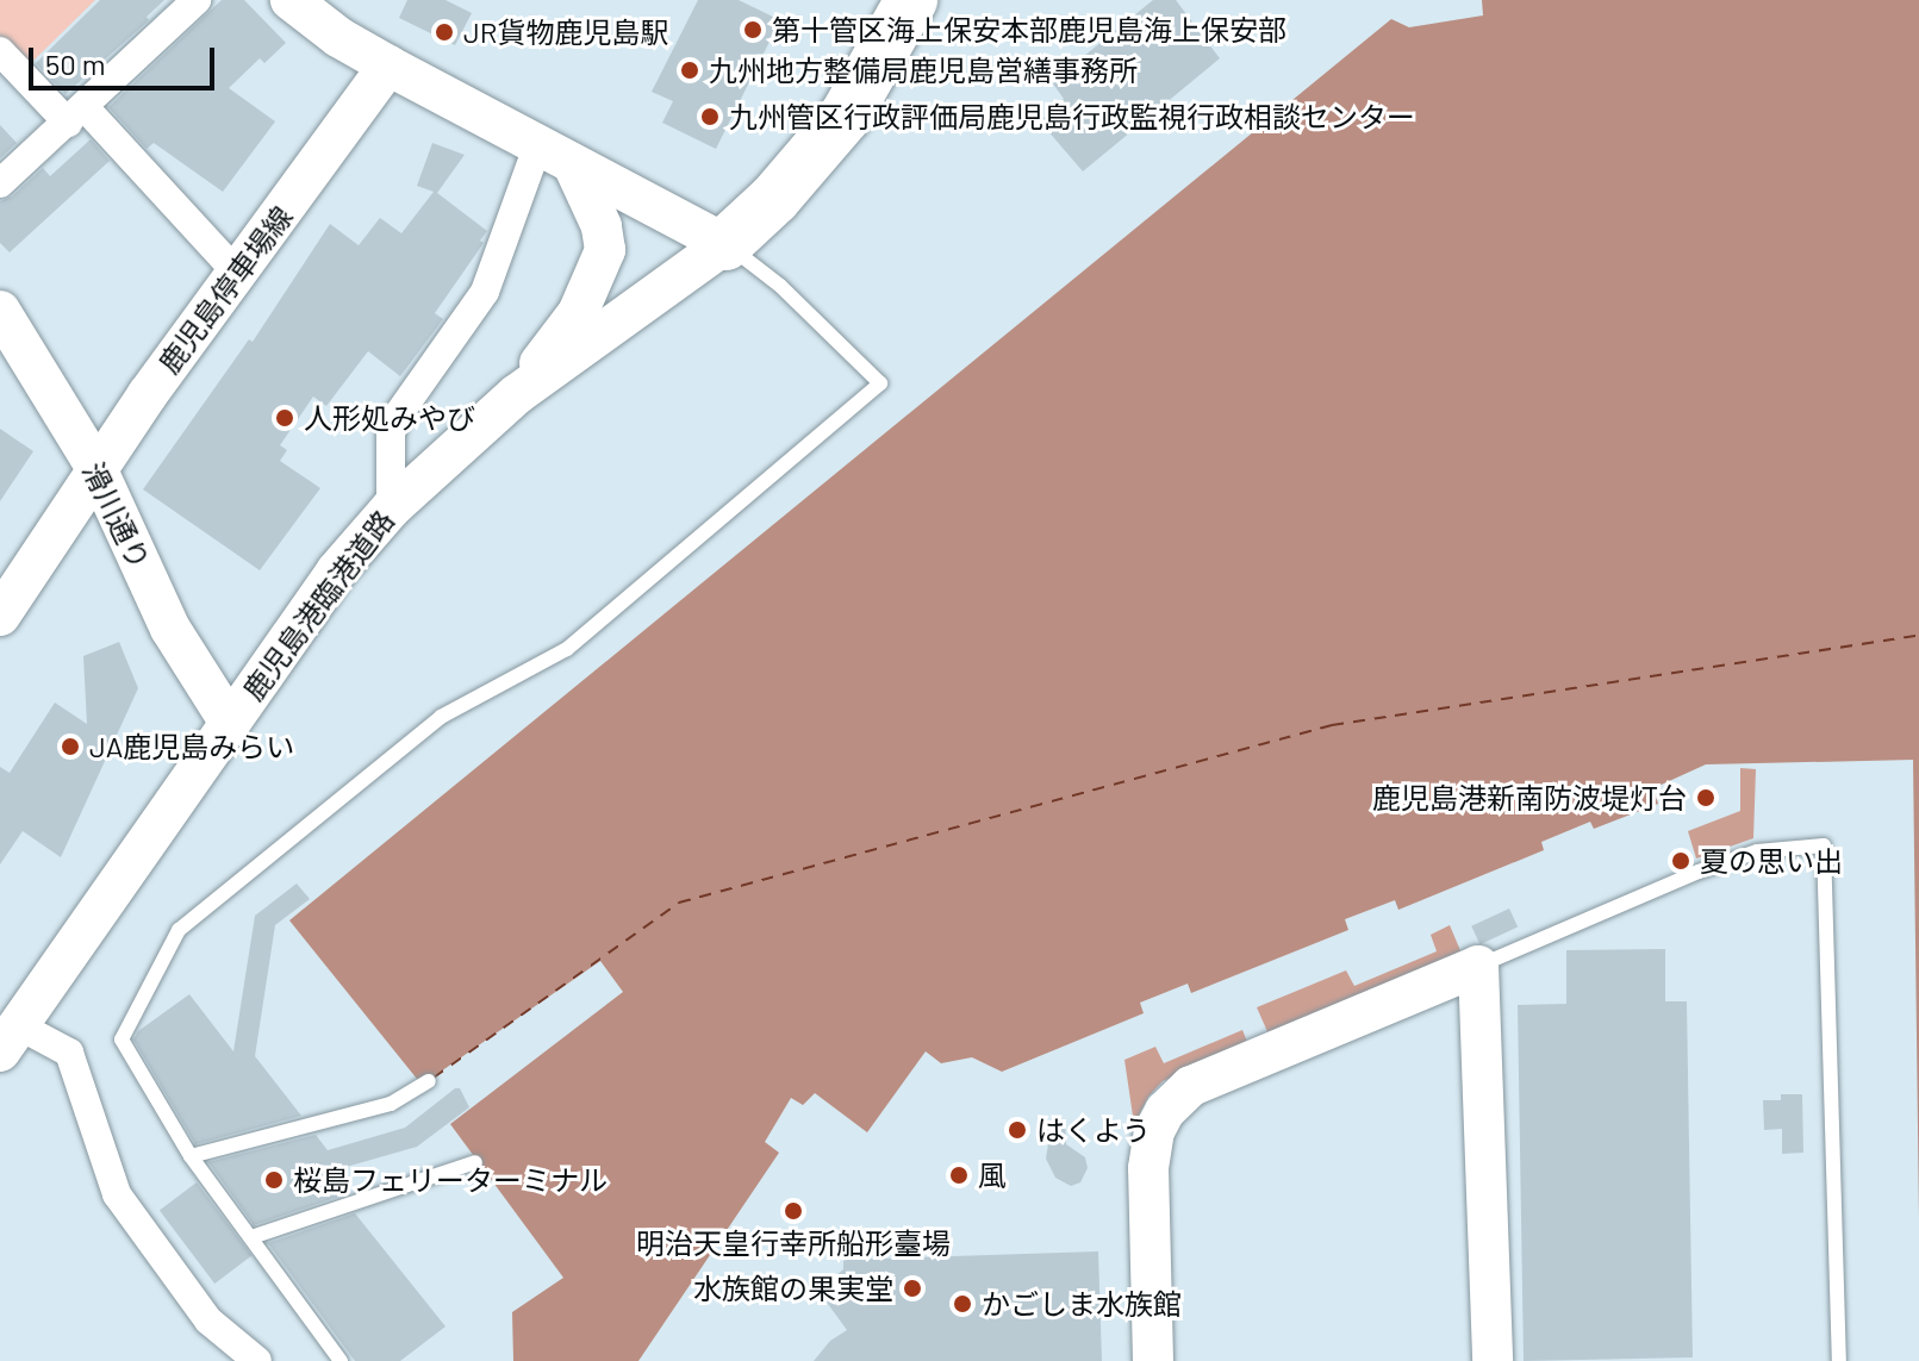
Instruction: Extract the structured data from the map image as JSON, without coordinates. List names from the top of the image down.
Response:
{
  "streets": {
    "street": ["鹿児島停車場線", "滑川通り", "鹿児島港臨港道路"]
  },
  "crossings": [
    ["鹿児島停車場線", "滑川通り"],
    ["滑川通り", "鹿児島港臨港道路"]
  ],
  "places": [
    "第十管区海上保安本部鹿児島海上保安部",
    "JR貨物鹿児島駅",
    "九州地方整備局鹿児島営繕事務所",
    "九州管区行政評価局鹿児島行政監視行政相談センター",
    "人形処みやび",
    "JA鹿児島みらい",
    "鹿児島港新南防波堤灯台",
    "夏の思い出",
    "はくよう",
    "風",
    "桜島フェリーターミナル",
    "明治天皇行幸所船形臺場",
    "水族館の果実堂",
    "かごしま水族館"
  ],
  "scale_bar": "50 m"
}
